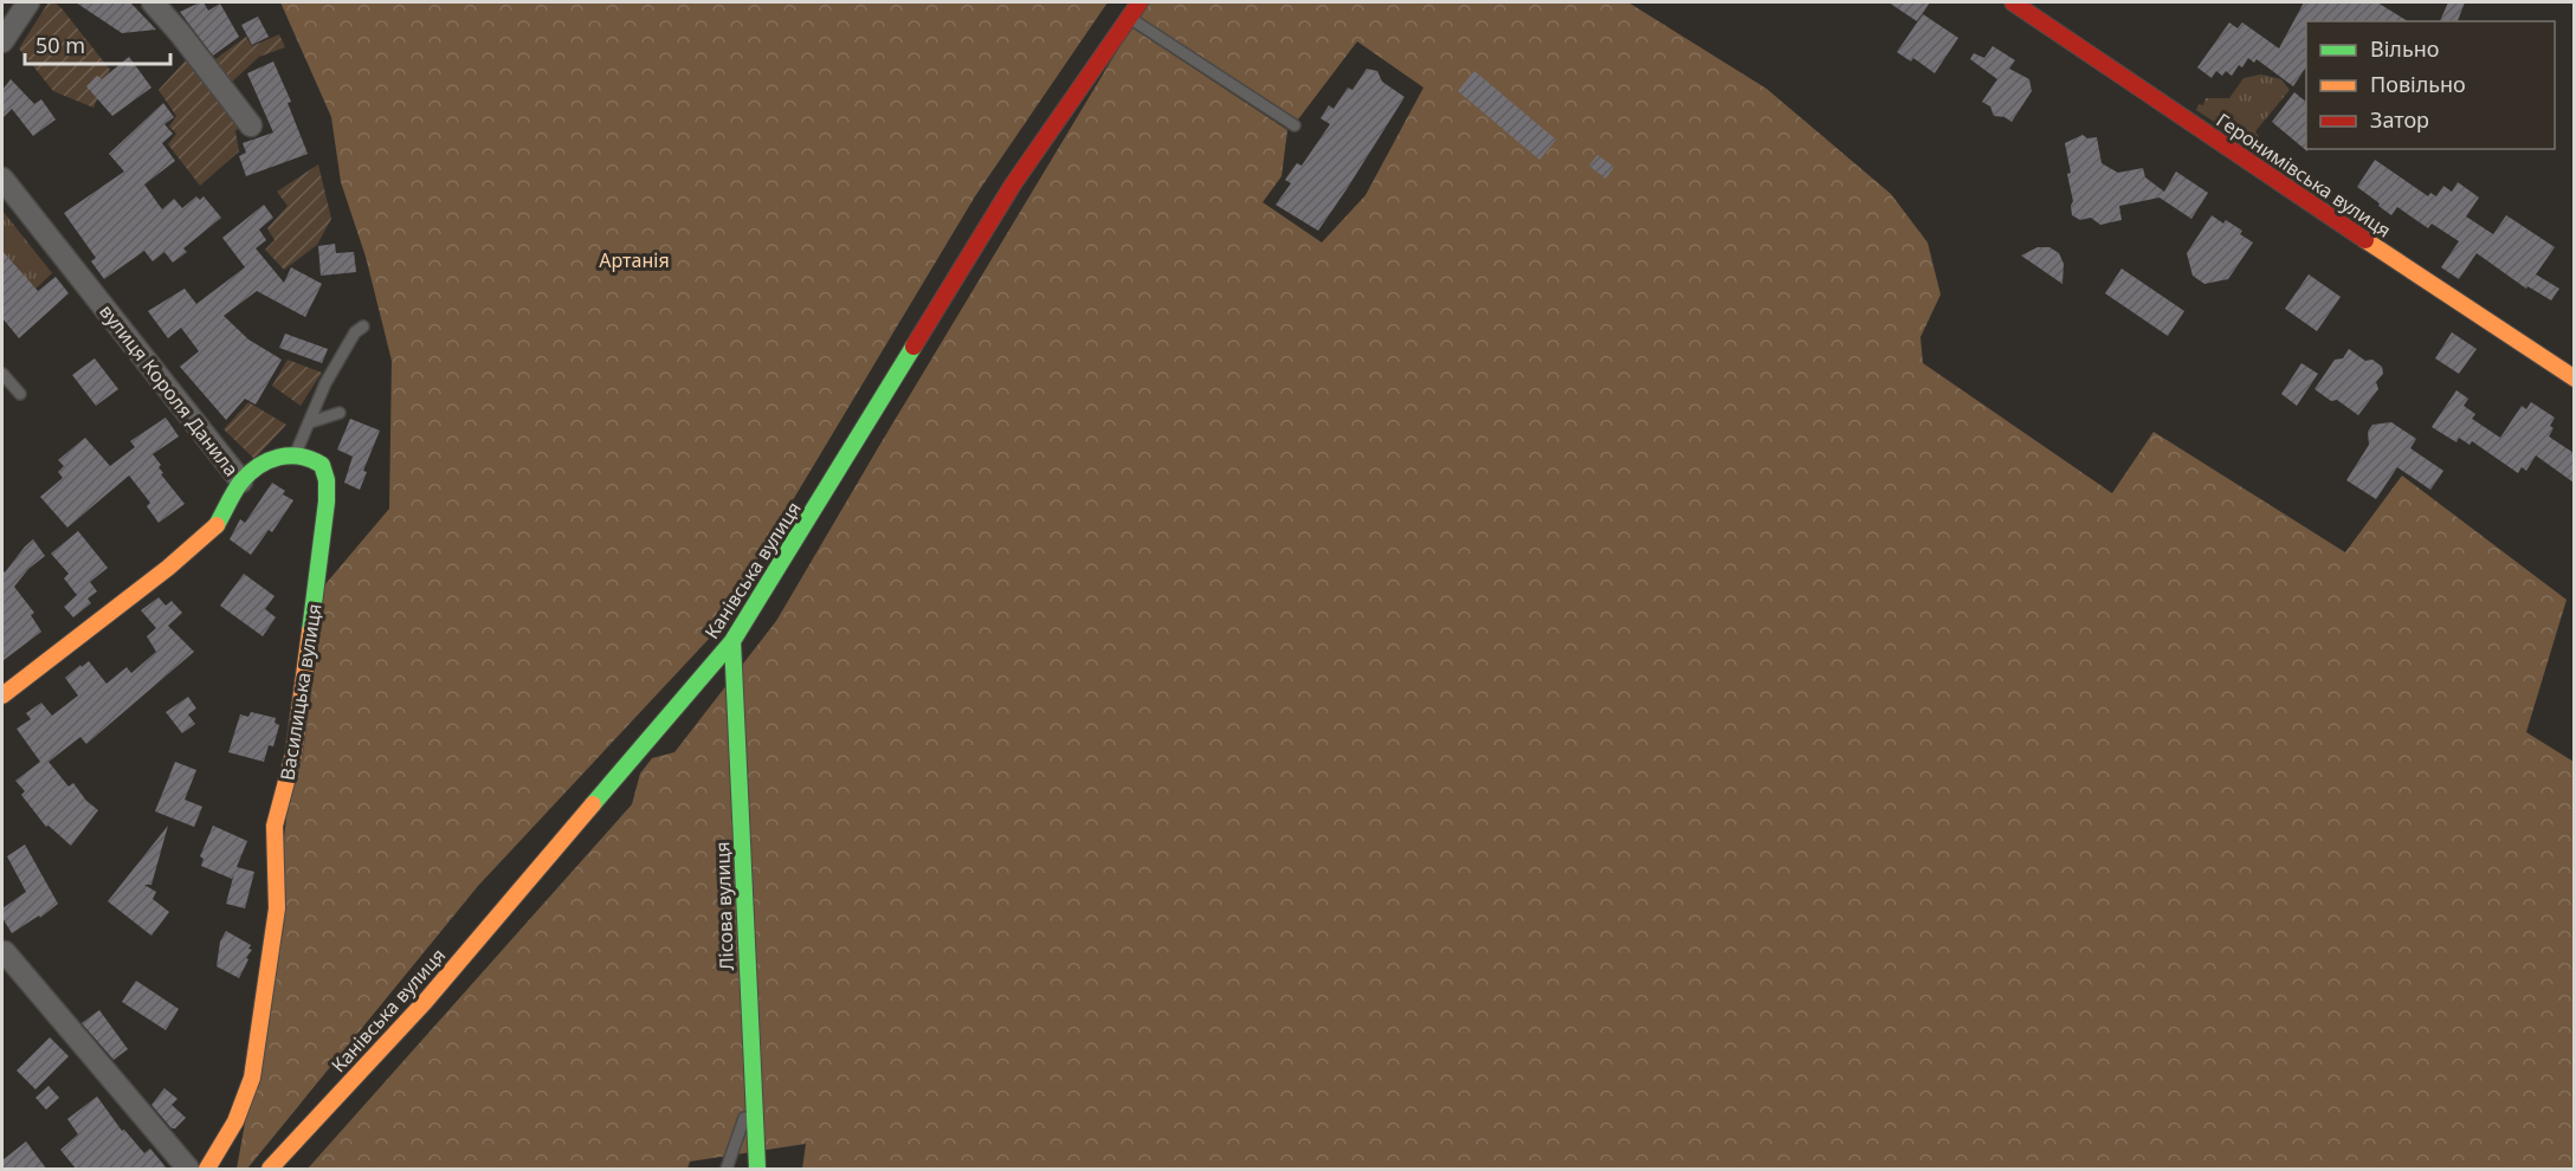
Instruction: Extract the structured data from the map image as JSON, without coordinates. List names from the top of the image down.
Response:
{
  "streets": {
    "street": [
      "Геронимівська вулиця",
      "вулиця Короля Данила",
      "Канівська вулиця",
      "Василицька вулиця",
      "Лісова вулиця"
    ]
  },
  "crossings": [
    ["Канівська вулиця", "Лісова вулиця"]
  ],
  "parks": ["Артанія"],
  "legend": ["Вільно", "Повільно", "Затор"],
  "scale_bar": "50 m"
}
